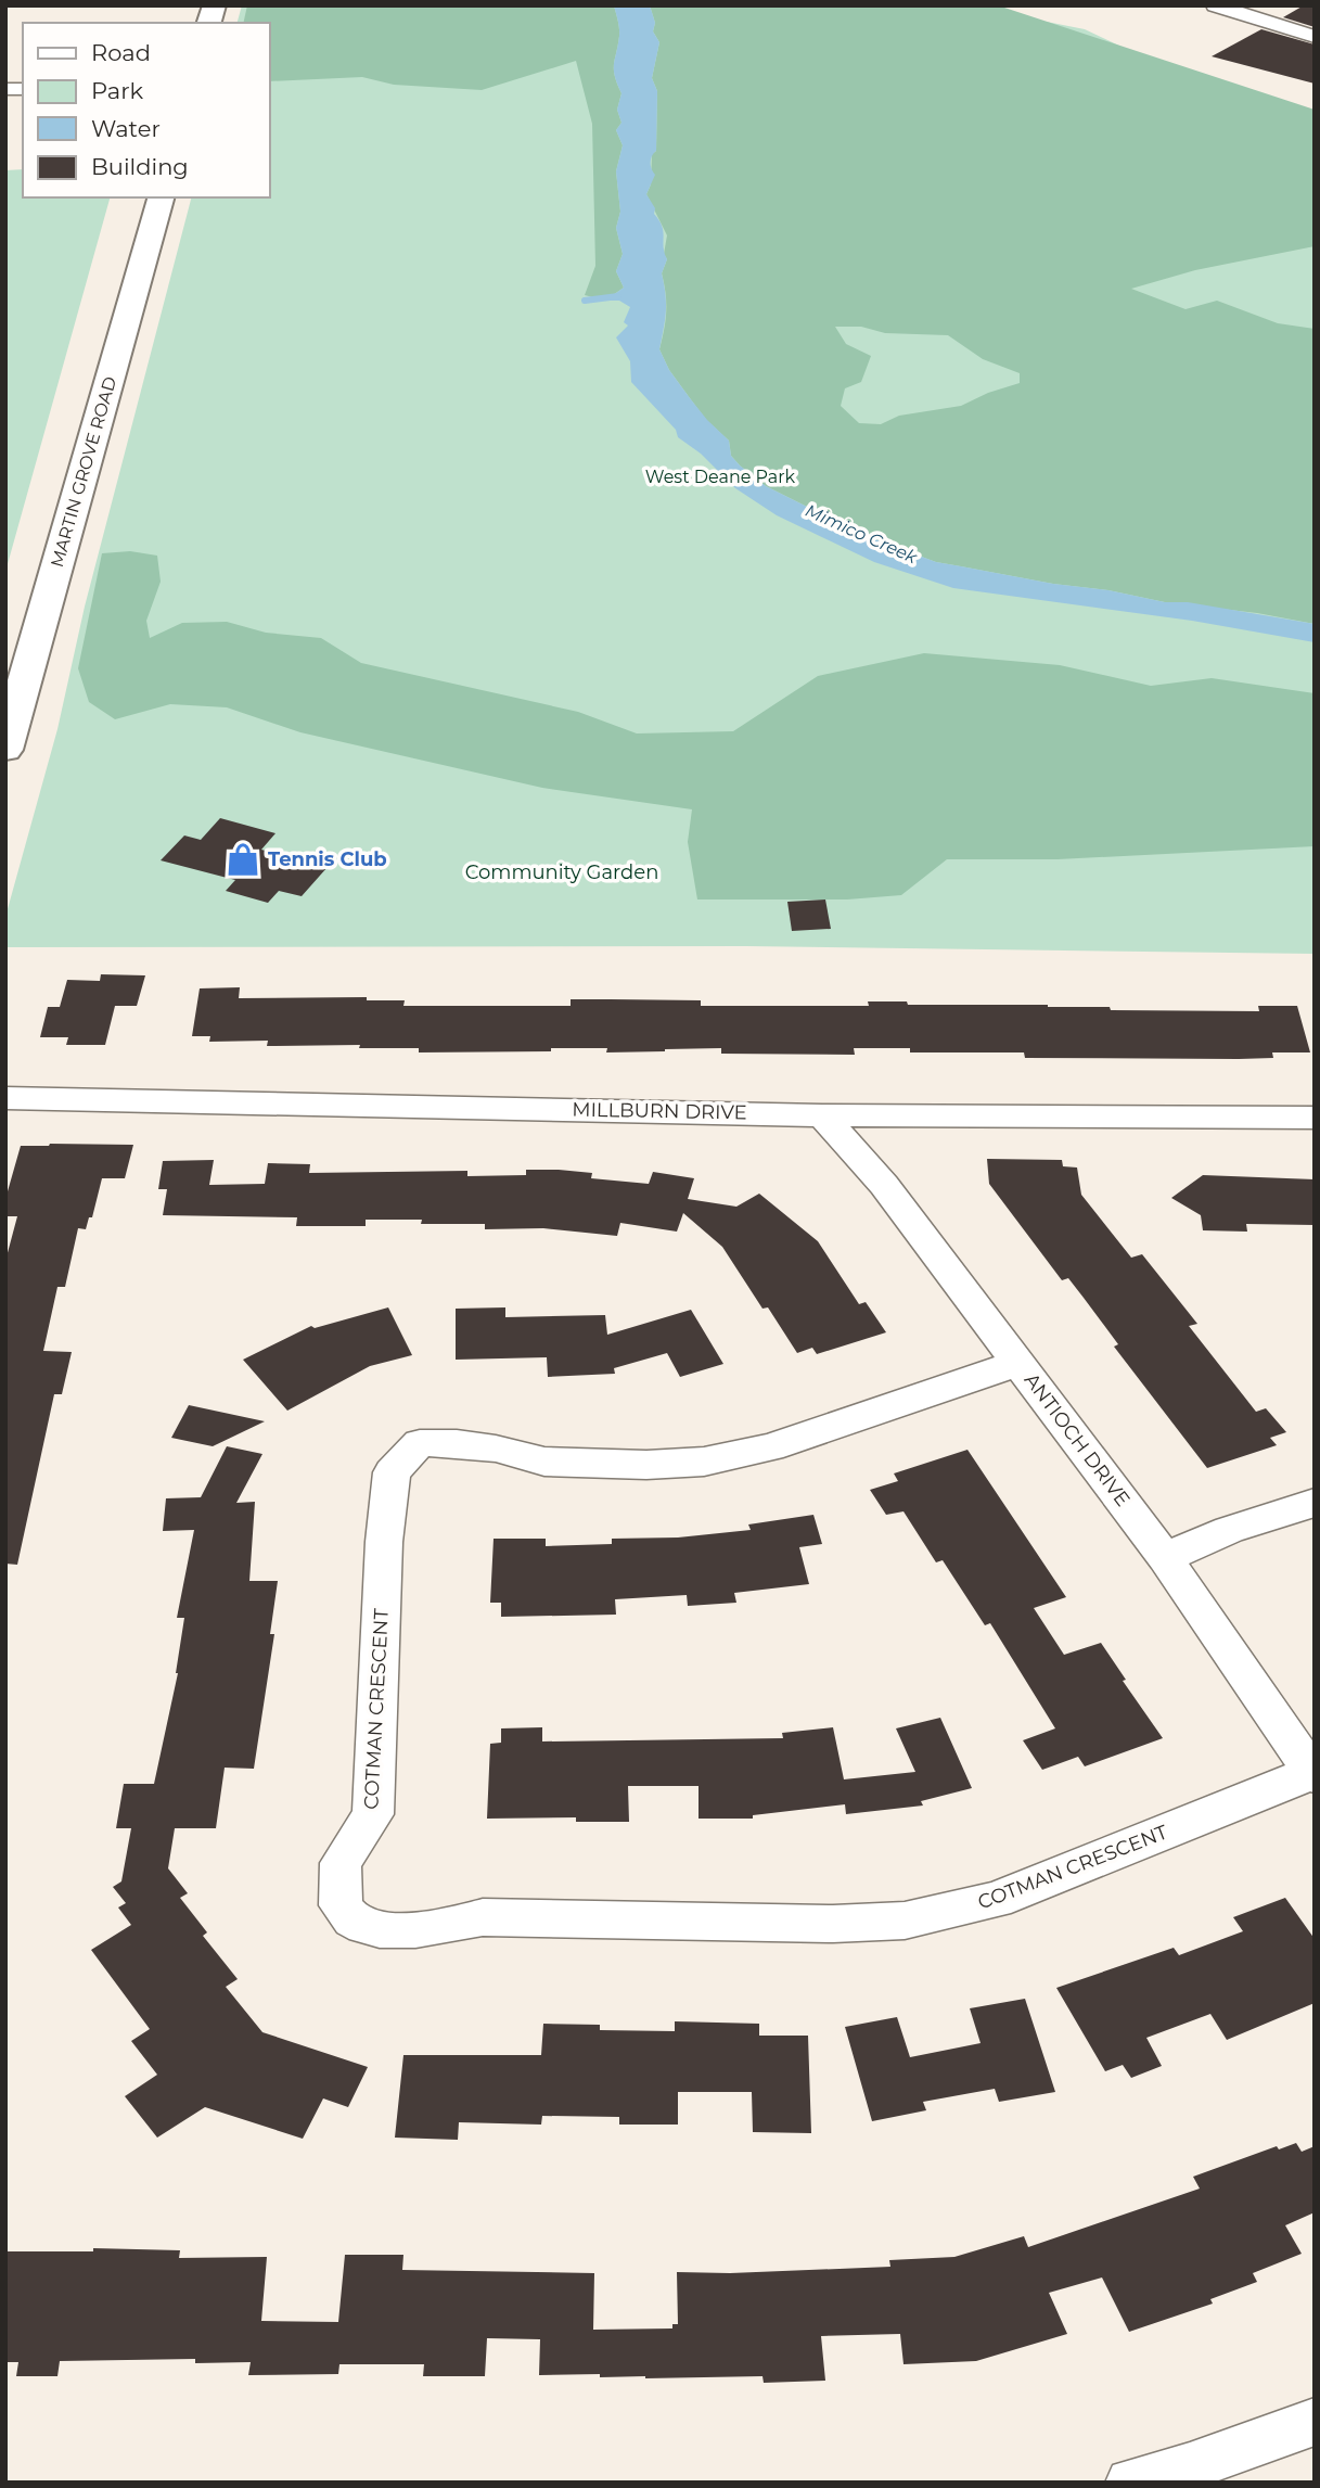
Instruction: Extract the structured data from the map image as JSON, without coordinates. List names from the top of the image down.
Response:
{
  "streets": {
    "main road": ["MARTIN GROVE ROAD"],
    "street": ["MILLBURN DRIVE", "ANTIOCH DRIVE", "COTMAN CRESCENT"]
  },
  "crossings": [
    ["MILLBURN DRIVE", "ANTIOCH DRIVE"],
    ["ANTIOCH DRIVE", "COTMAN CRESCENT"]
  ],
  "water": ["Mimico Creek"],
  "parks": ["West Deane Park", "Community Garden"],
  "places": {
    "shop": ["Tennis Club"]
  },
  "legend": [
    "Road",
    "Park",
    "Water",
    "Building"
  ]
}
